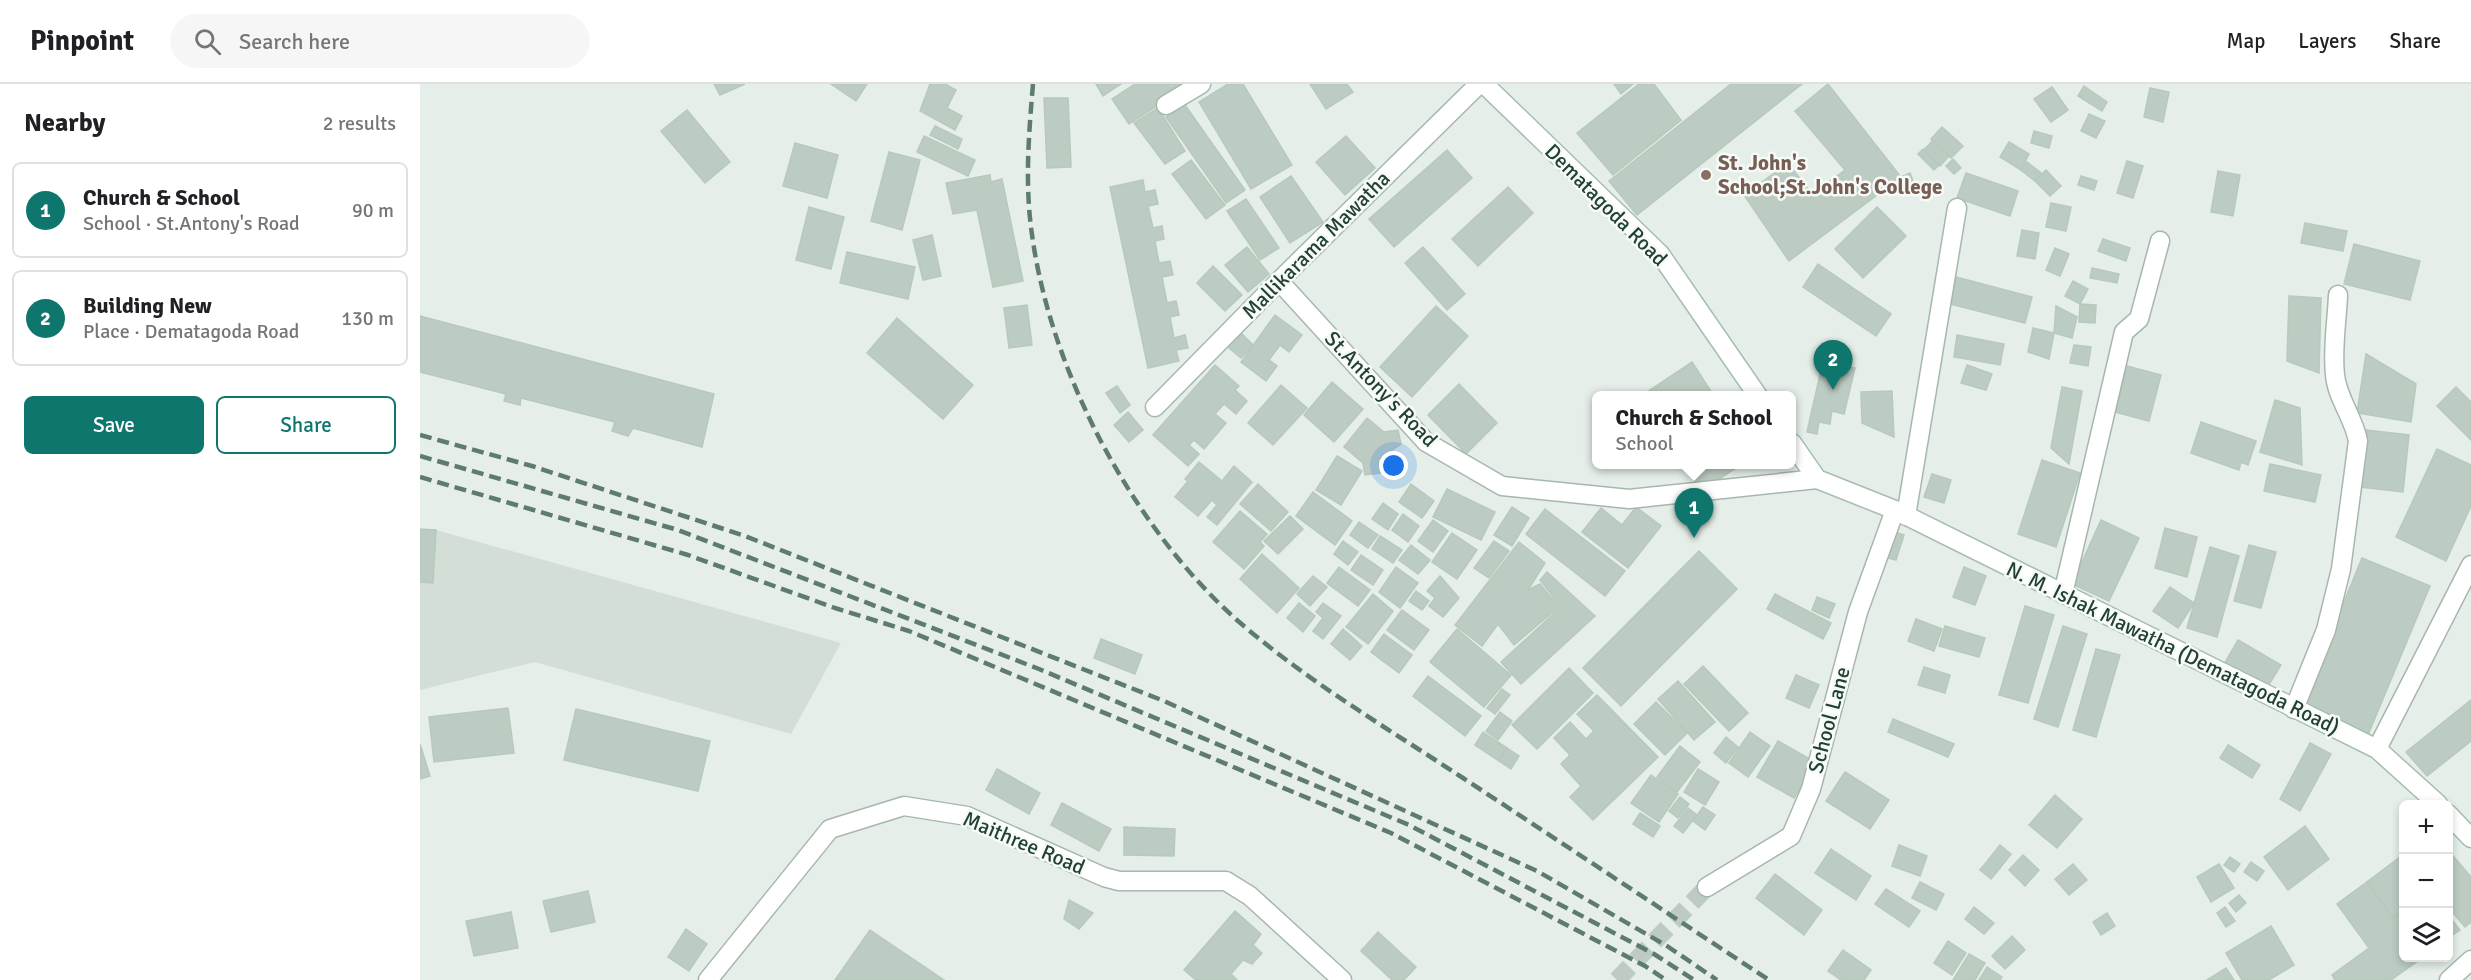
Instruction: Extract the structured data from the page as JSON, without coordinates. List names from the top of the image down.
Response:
{
  "streets": {
    "street": [
      "Dematagoda Road",
      "Mallikarama Mawatha",
      "St.Antony's Road",
      "N. M. Ishak Mawatha (Dematagoda Road)",
      "School Lane",
      "Maithree Road"
    ]
  },
  "crossings": [
    ["Dematagoda Road", "Mallikarama Mawatha"],
    ["Mallikarama Mawatha", "St.Antony's Road"],
    ["N. M. Ishak Mawatha (Dematagoda Road)", "School Lane"]
  ],
  "places": ["St. John's School;St.John's College"],
  "page": {
    "header": "Pinpoint",
    "search": "Search here",
    "nav": ["Map", "Layers", "Share"],
    "heading": ["Nearby", "2 results"],
    "list": [
      {
        "mark": "1",
        "name": "Church & School",
        "note": "School · St.Antony's Road",
        "value": "90 m"
      },
      {
        "mark": "2",
        "name": "Building New",
        "note": "Place · Dematagoda Road",
        "value": "130 m"
      }
    ],
    "pins": ["2", "1"],
    "buttons": ["Save", "Share"],
    "popup": ["Church & School", "School"],
    "map_buttons": ["+", "−"]
  }
}
